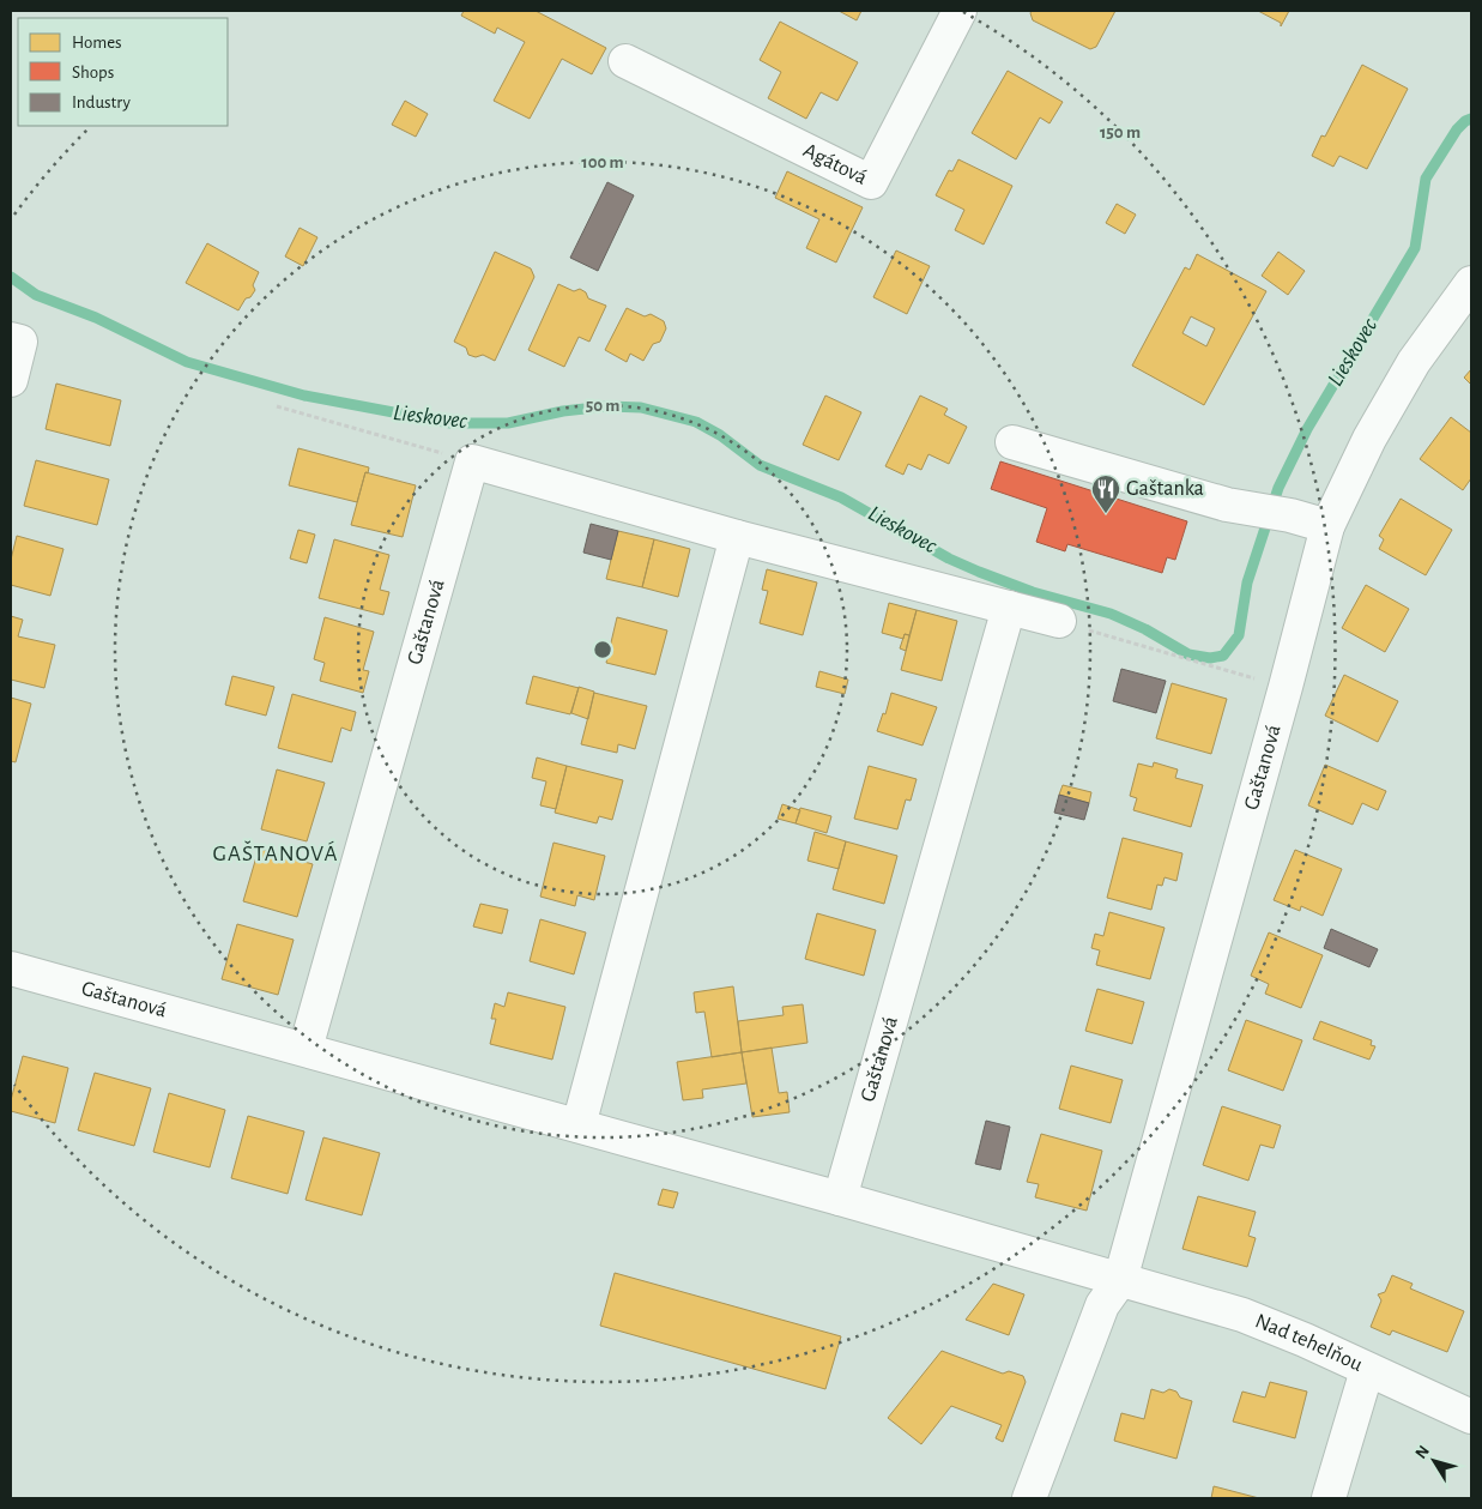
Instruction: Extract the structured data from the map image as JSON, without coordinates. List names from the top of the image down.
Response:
{
  "streets": {
    "street": ["Agátová", "Gaštanová", "Nad tehelňou"]
  },
  "crossings": [
    ["Gaštanová", "Nad tehelňou"]
  ],
  "districts": ["GAŠTANOVÁ"],
  "water": ["Lieskovec"],
  "places": {
    "restaurant": ["Gaštanka"]
  },
  "legend": ["Homes", "Shops", "Industry"],
  "north": "top left",
  "rings": ["150 m", "100 m", "50 m"]
}
